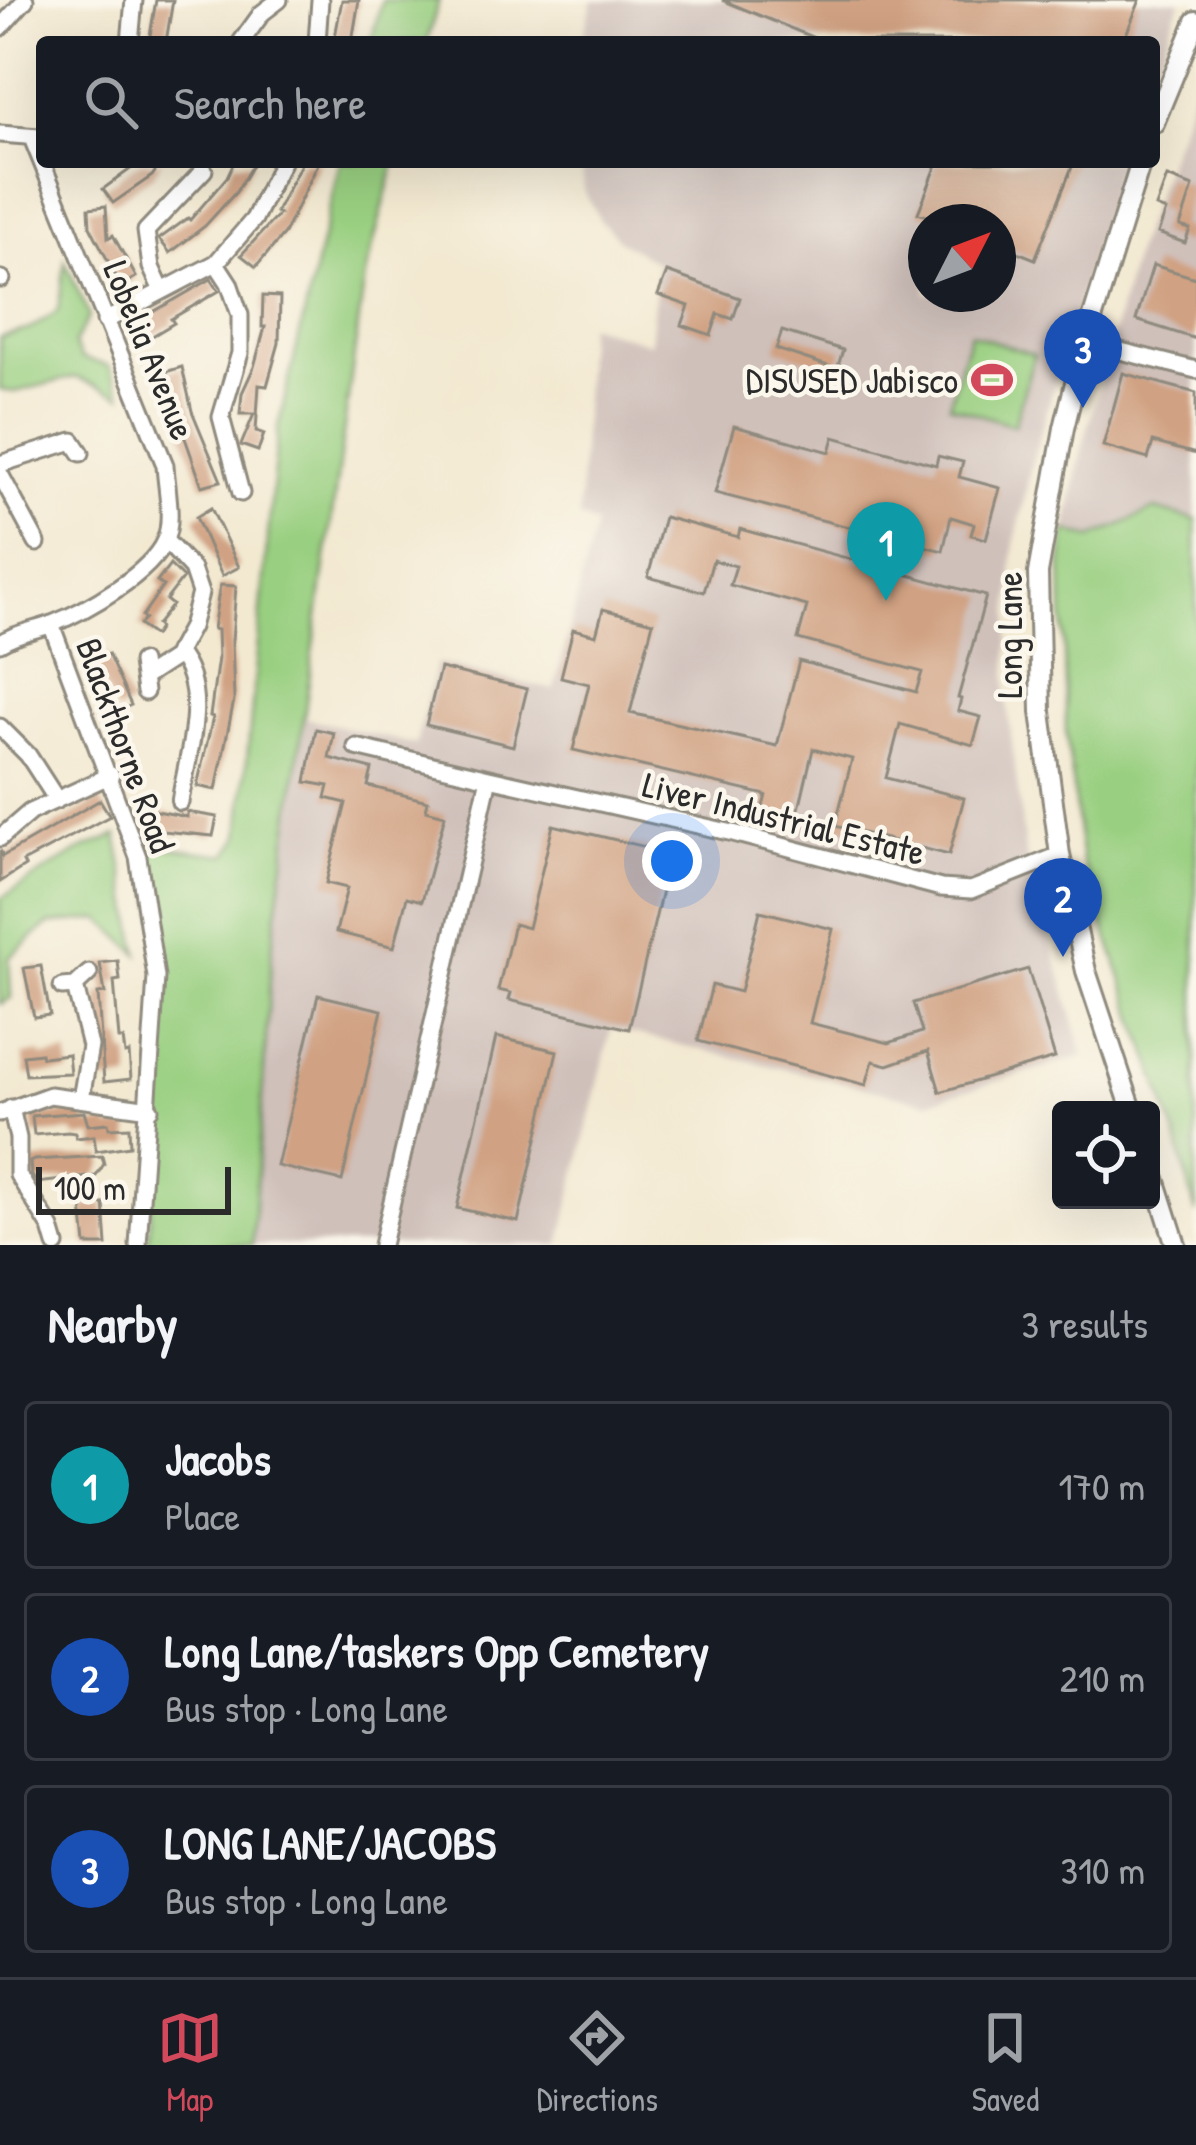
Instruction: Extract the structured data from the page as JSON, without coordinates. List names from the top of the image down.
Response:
{
  "streets": {
    "main road": ["Long Lane"],
    "street": ["Lobelia Avenue", "Blackthorne Road", "Liver Industrial Estate"]
  },
  "crossings": [
    ["Long Lane", "Liver Industrial Estate"]
  ],
  "places": {
    "sports": ["DISUSED Jabisco"]
  },
  "scale_bar": "100 m",
  "north": "top right",
  "page": {
    "search": "Search here",
    "pins": ["3", "1", "2"],
    "scale": "100 m",
    "heading": ["Nearby", "3 results"],
    "list": [
      {
        "mark": "1",
        "name": "Jacobs",
        "note": "Place",
        "value": "170 m"
      },
      {
        "mark": "2",
        "name": "Long Lane/taskers Opp Cemetery",
        "note": "Bus stop · Long Lane",
        "value": "210 m"
      },
      {
        "mark": "3",
        "name": "LONG LANE/JACOBS",
        "note": "Bus stop · Long Lane",
        "value": "310 m"
      }
    ],
    "nav": ["Map", "Directions", "Saved"]
  }
}
